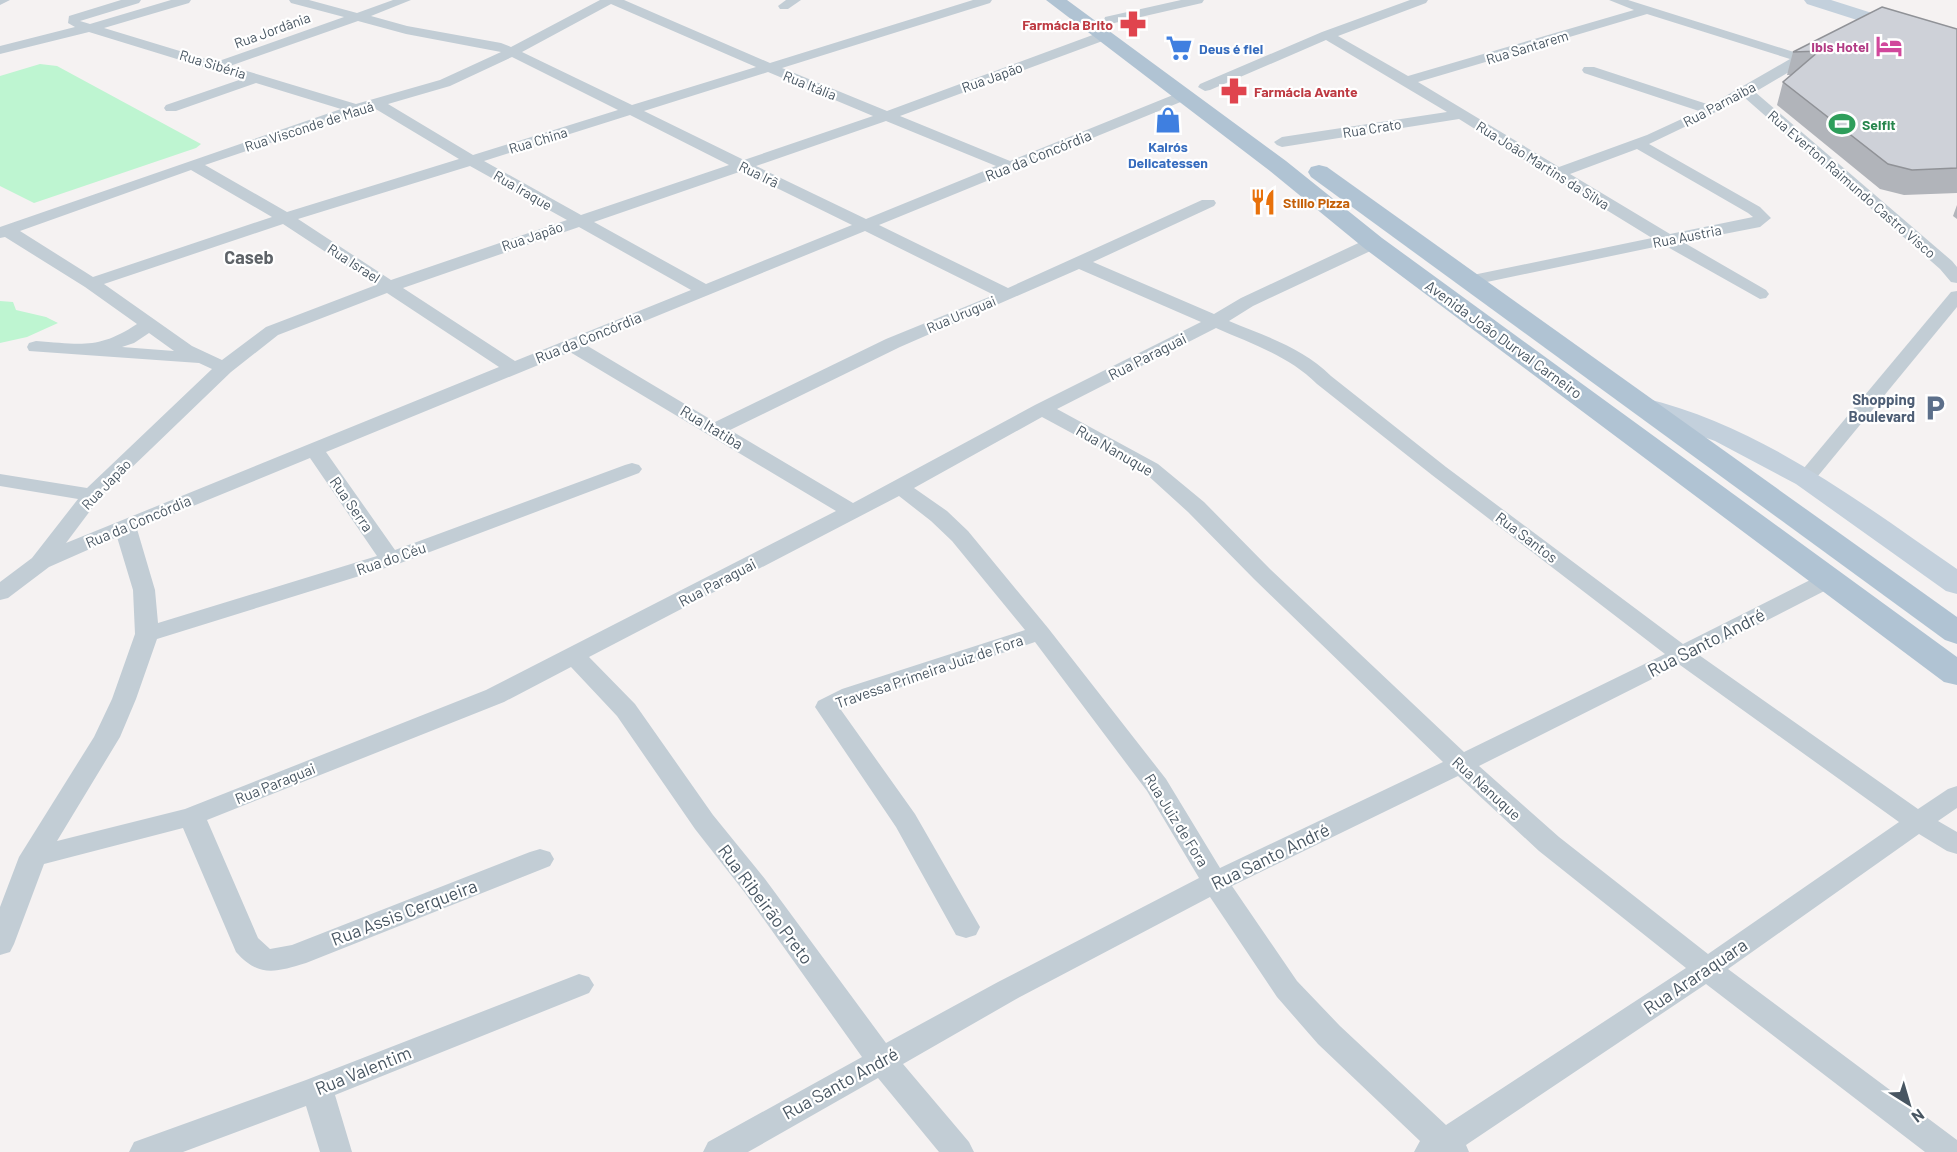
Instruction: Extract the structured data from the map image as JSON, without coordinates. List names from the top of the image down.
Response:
{
  "streets": {
    "main road": ["Avenida João Durval Carneiro"],
    "street": [
      "Rua Jordânia",
      "Rua Santarem",
      "Rua Sibéria",
      "Rua Japão",
      "Rua Itália",
      "Rua Parnaiba",
      "Rua Visconde de Mauá",
      "Rua Crato",
      "Rua China",
      "Rua da Concórdia",
      "Rua João Martins da Silva",
      "Rua Irã",
      "Rua Everton Raimundo Castro Visco",
      "Rua Iraque",
      "Rua Austria",
      "Rua Israel",
      "Rua Uruguai",
      "Rua Paraguai",
      "Rua Itatiba",
      "Rua Nanuque",
      "Rua Serra",
      "Rua Santos",
      "Rua do Céu",
      "Rua Santo André",
      "Travessa Primeira Juiz de Fora",
      "Rua Juiz de Fora",
      "Rua Ribeirão Preto",
      "Rua Assis Cerqueira",
      "Rua Araraquara",
      "Rua Valentim"
    ]
  },
  "crossings": [
    ["Rua Jordânia", "Rua Sibéria"],
    ["Rua Jordânia", "Rua Irã"],
    ["Rua Santarem", "Rua João Martins da Silva"],
    ["Rua Sibéria", "Rua Visconde de Mauá"],
    ["Rua Japão", "Rua Itália"],
    ["Rua Japão", "Rua da Concórdia"],
    ["Rua Japão", "Rua Irã"],
    ["Rua Japão", "Rua Iraque"],
    ["Rua Japão", "Rua Israel"],
    ["Rua Japão", "Avenida João Durval Carneiro"],
    ["Rua Itália", "Rua Visconde de Mauá"],
    ["Rua Itália", "Rua China"],
    ["Rua Itália", "Rua da Concórdia"],
    ["Rua Parnaiba", "Rua João Martins da Silva"],
    ["Rua Parnaiba", "Rua Everton Raimundo Castro Visco"],
    ["Rua Parnaiba", "Rua Austria"],
    ["Rua Visconde de Mauá", "Rua Irã"],
    ["Rua Visconde de Mauá", "Rua Iraque"],
    ["Rua Visconde de Mauá", "Rua Israel"],
    ["Rua Crato", "Rua João Martins da Silva"],
    ["Rua Crato", "Avenida João Durval Carneiro"],
    ["Rua China", "Rua Irã"],
    ["Rua China", "Rua Iraque"],
    ["Rua China", "Rua Israel"],
    ["Rua da Concórdia", "Rua João Martins da Silva"],
    ["Rua da Concórdia", "Rua Irã"],
    ["Rua da Concórdia", "Rua Iraque"],
    ["Rua da Concórdia", "Rua Israel"],
    ["Rua da Concórdia", "Avenida João Durval Carneiro"],
    ["Rua da Concórdia", "Rua Itatiba"],
    ["Rua da Concórdia", "Rua Serra"],
    ["Rua João Martins da Silva", "Rua Austria"],
    ["Rua Irã", "Rua Uruguai"],
    ["Rua Austria", "Avenida João Durval Carneiro"],
    ["Rua Uruguai", "Rua Itatiba"],
    ["Rua Uruguai", "Rua Santos"],
    ["Avenida João Durval Carneiro", "Rua Paraguai"],
    ["Avenida João Durval Carneiro", "Rua Santo André"],
    ["Rua Paraguai", "Rua Itatiba"],
    ["Rua Paraguai", "Rua Nanuque"],
    ["Rua Paraguai", "Rua Santos"],
    ["Rua Paraguai", "Rua Juiz de Fora"],
    ["Rua Paraguai", "Rua Ribeirão Preto"],
    ["Rua Paraguai", "Rua Assis Cerqueira"],
    ["Rua Nanuque", "Rua Santo André"],
    ["Rua Nanuque", "Rua Araraquara"],
    ["Rua Serra", "Rua do Céu"],
    ["Rua Santos", "Rua Santo André"],
    ["Rua Santos", "Rua Araraquara"],
    ["Rua Santo André", "Rua Juiz de Fora"],
    ["Rua Santo André", "Rua Ribeirão Preto"],
    ["Travessa Primeira Juiz de Fora", "Rua Juiz de Fora"],
    ["Rua Juiz de Fora", "Rua Araraquara"]
  ],
  "districts": ["Caseb"],
  "places": {
    "pharmacy": ["Farmácia Brito", "Farmácia Avante"],
    "hotel": ["Ibis Hotel"],
    "supermarket": ["Deus é fiel"],
    "shop": ["Kairós Delicatessen"],
    "sports": ["Selfit"],
    "restaurant": ["Stillo Pizza"],
    "parking": ["Shopping Boulevard"]
  },
  "north": "bottom right"
}
